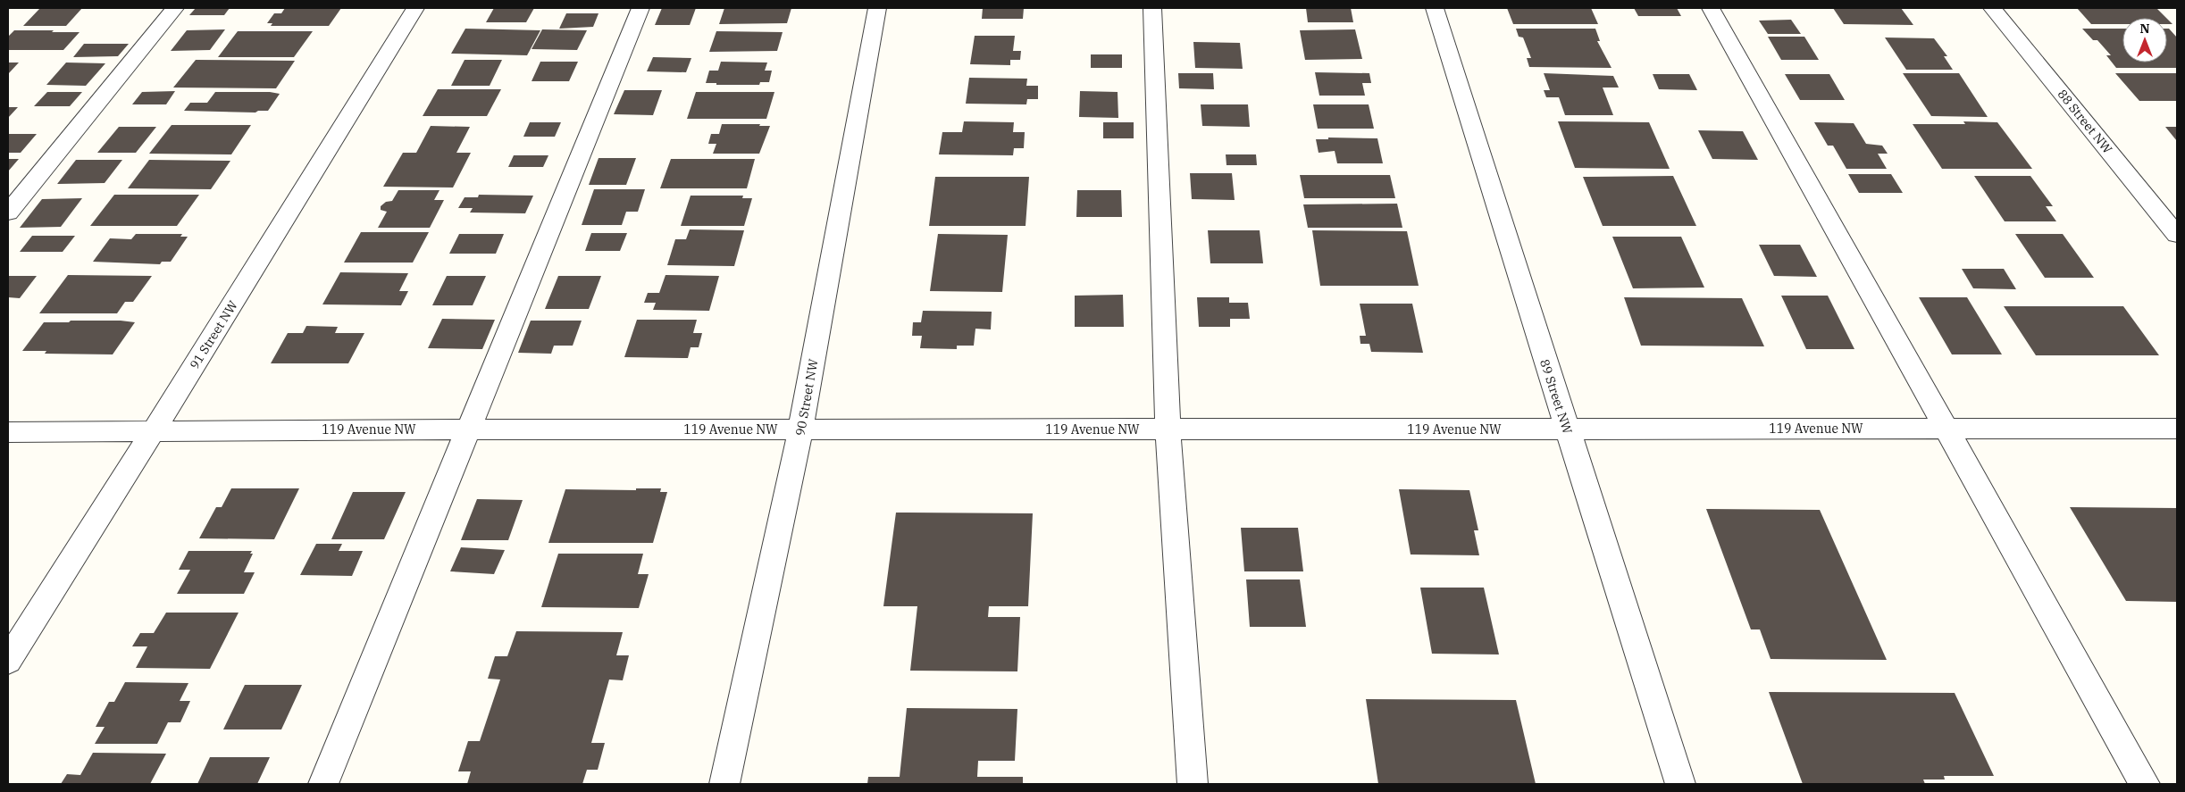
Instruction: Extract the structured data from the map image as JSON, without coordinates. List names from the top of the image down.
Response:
{
  "streets": {
    "street": [
      "88 Street NW",
      "91 Street NW",
      "89 Street NW",
      "90 Street NW",
      "119 Avenue NW"
    ]
  },
  "crossings": [
    ["91 Street NW", "119 Avenue NW"],
    ["89 Street NW", "119 Avenue NW"],
    ["90 Street NW", "119 Avenue NW"]
  ],
  "north": "top"
}
